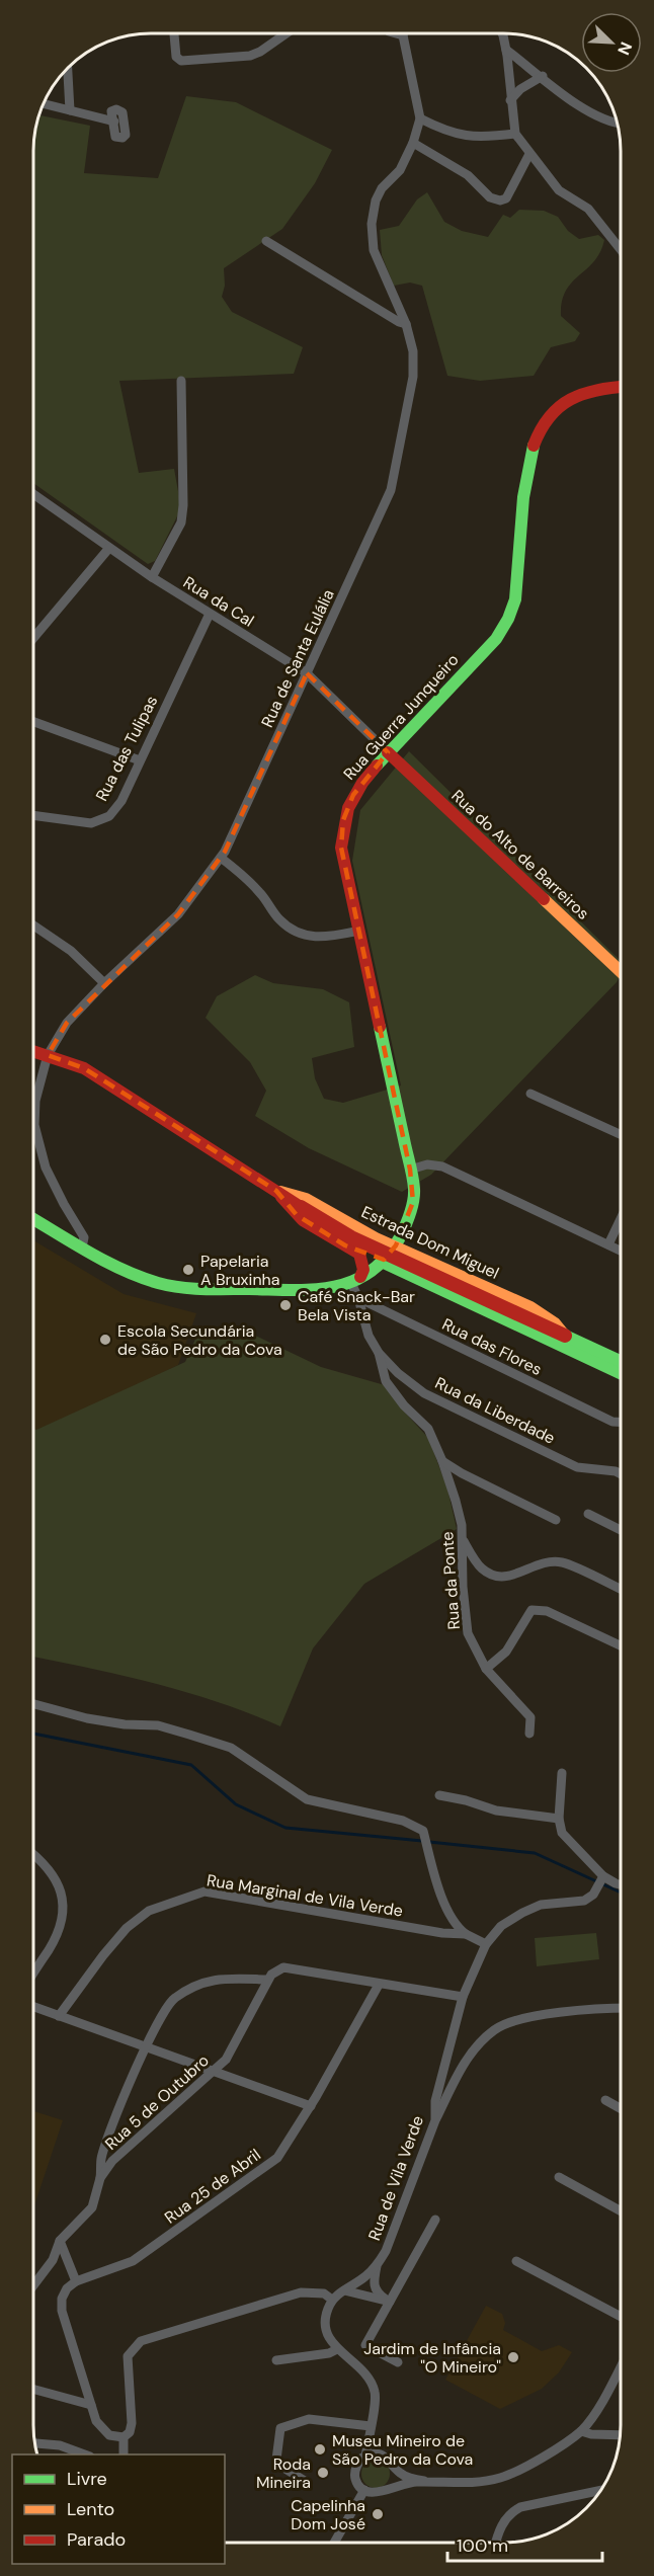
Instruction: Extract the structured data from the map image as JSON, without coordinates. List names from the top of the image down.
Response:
{
  "streets": {
    "street": [
      "Rua da Cal",
      "Rua de Santa Eulália",
      "Rua Guerra Junqueiro",
      "Rua das Tulipas",
      "Rua do Alto de Barreiros",
      "Estrada Dom Miguel",
      "Rua das Flores",
      "Rua da Liberdade",
      "Rua da Ponte",
      "Rua Marginal de Vila Verde",
      "Rua 5 de Outubro",
      "Rua de Vila Verde",
      "Rua 25 de Abril"
    ]
  },
  "crossings": [
    ["Rua da Cal", "Rua de Santa Eulália"],
    ["Rua da Cal", "Rua Guerra Junqueiro"],
    ["Rua da Cal", "Rua das Tulipas"],
    ["Rua da Cal", "Rua do Alto de Barreiros"],
    ["Rua de Santa Eulália", "Estrada Dom Miguel"],
    ["Rua Guerra Junqueiro", "Rua do Alto de Barreiros"],
    ["Rua Guerra Junqueiro", "Estrada Dom Miguel"],
    ["Rua das Flores", "Rua da Liberdade"],
    ["Rua da Liberdade", "Rua da Ponte"],
    ["Rua Marginal de Vila Verde", "Rua de Vila Verde"]
  ],
  "places": [
    "Papelaria A Bruxinha",
    "Café Snack-Bar Bela Vista",
    "Escola Secundária de São Pedro da Cova",
    "Jardim de Infância \"O Mineiro\"",
    "Museu Mineiro de São Pedro da Cova",
    "Roda Mineira",
    "Capelinha Dom José"
  ],
  "legend": ["Livre", "Lento", "Parado"],
  "scale_bar": "100 m",
  "north": "bottom right"
}
